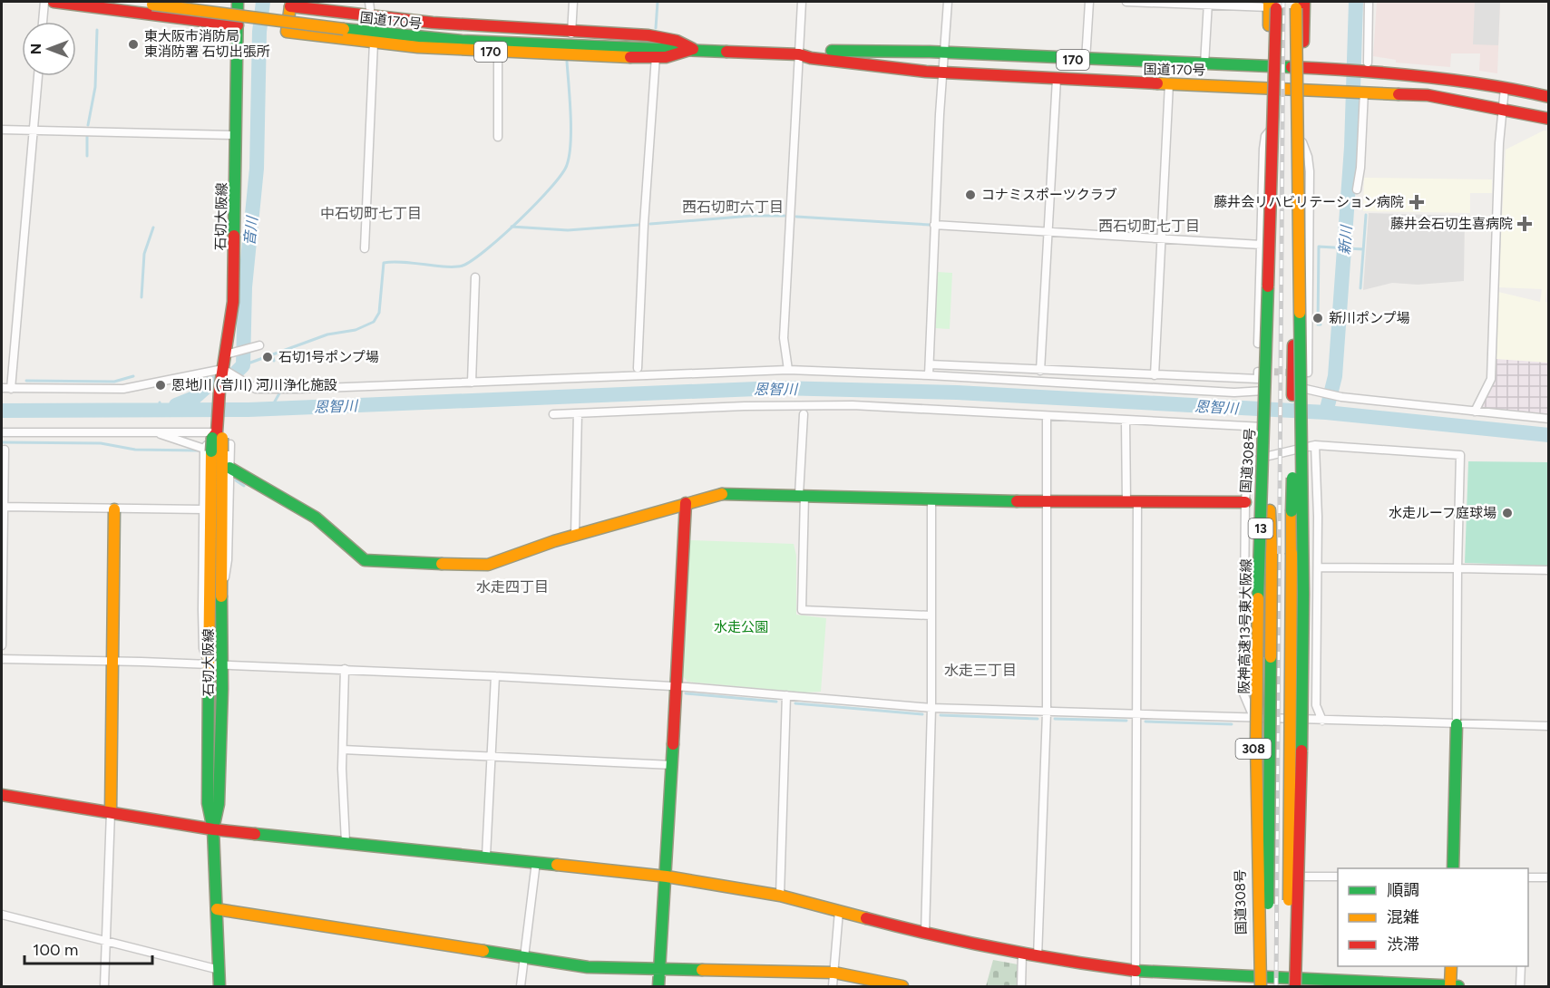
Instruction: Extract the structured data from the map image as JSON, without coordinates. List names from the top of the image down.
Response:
{
  "streets": {
    "main road": [
      "国道170号",
      "170",
      "石切大阪線",
      "国道308号",
      "13",
      "阪神高速13号東大阪線",
      "308"
    ]
  },
  "crossings": [
    ["国道170号", "170"],
    ["国道170号", "国道308号"],
    ["国道170号", "阪神高速13号東大阪線"],
    ["国道308号", "阪神高速13号東大阪線"]
  ],
  "districts": [
    "西石切町六丁目",
    "中石切町七丁目",
    "西石切町七丁目",
    "水走四丁目",
    "水走三丁目"
  ],
  "water": ["音川", "新川", "恩智川"],
  "parks": ["水走公園"],
  "places": {
    "other": [
      "東大阪市消防局 東消防署 石切出張所",
      "コナミスポーツクラブ",
      "新川ポンプ場",
      "石切1号ポンプ場",
      "恩地川 (音川) 河川浄化施設",
      "水走ルーフ庭球場"
    ],
    "health": ["藤井会リハビリテーション病院", "藤井会石切生喜病院"]
  },
  "legend": ["順調", "混雑", "渋滞"],
  "scale_bar": "100 m",
  "north": "left"
}
